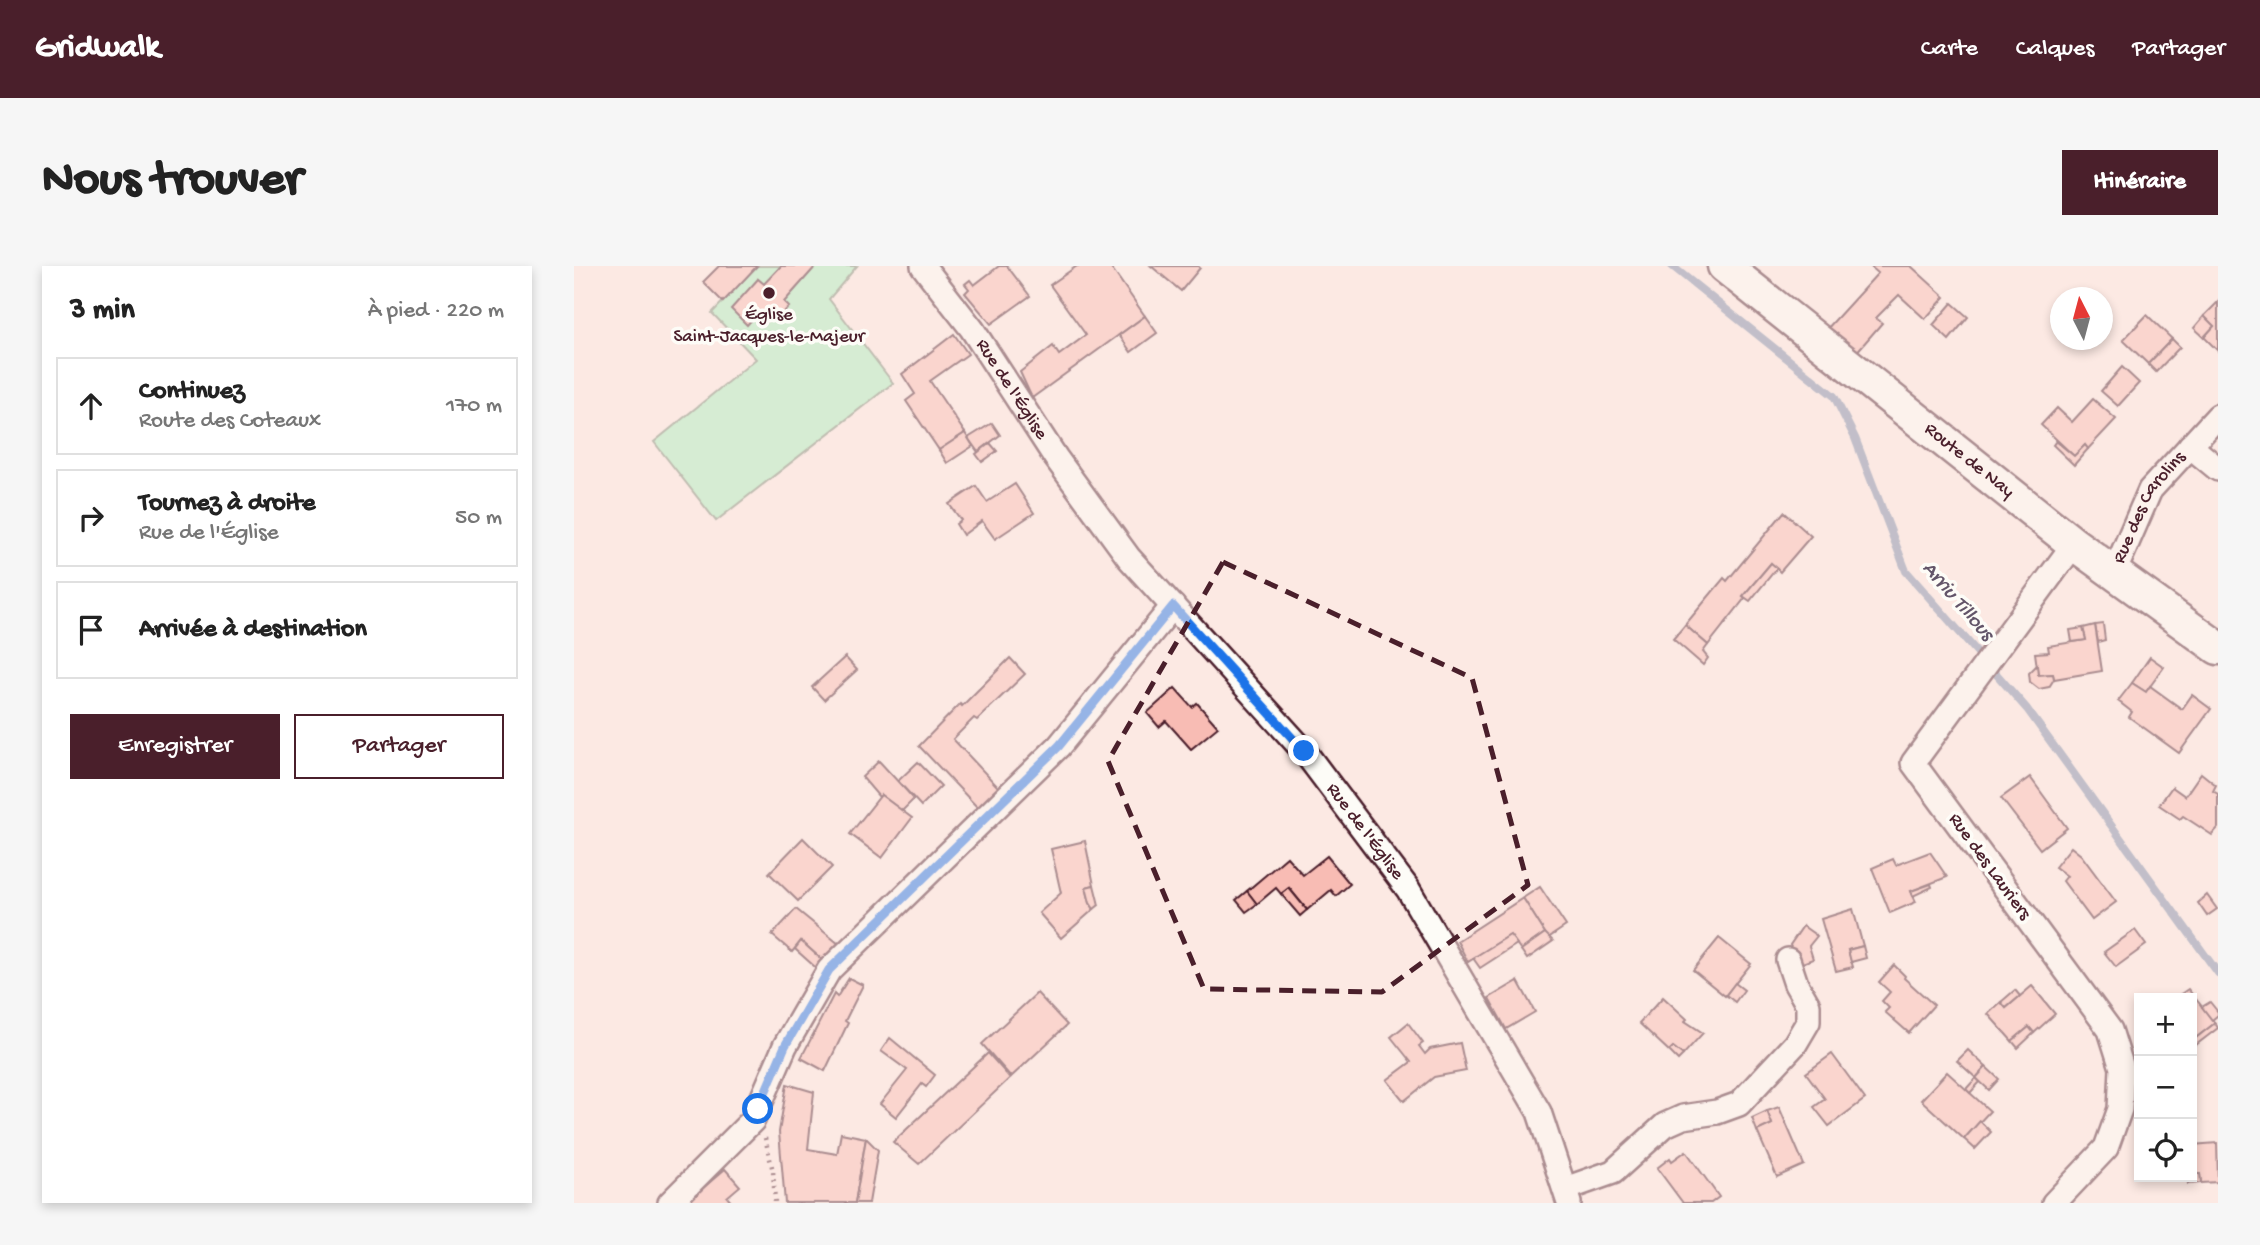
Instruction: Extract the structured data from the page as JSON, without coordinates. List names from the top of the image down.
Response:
{
  "streets": {
    "main road": ["Route de Nay"],
    "street": ["Rue de l'Église", "Rue des Carolins", "Rue des Lauriers"]
  },
  "crossings": [
    ["Route de Nay", "Rue des Carolins"],
    ["Route de Nay", "Rue des Lauriers"]
  ],
  "water": ["Arriu Tillous"],
  "places": ["Église Saint-Jacques-le-Majeur"],
  "north": "top",
  "page": {
    "header": "Gridwalk",
    "nav": ["Carte", "Calques", "Partager"],
    "buttons": [
      "Itinéraire",
      ["Enregistrer", "Partager"]
    ],
    "title": "Nous trouver",
    "heading": ["3 min", "À pied · 220 m"],
    "list": [
      ["Continuez", "Route des Coteaux", "170 m"],
      ["Tournez à droite", "Rue de l'Église", "50 m"],
      "Arrivée à destination"
    ],
    "map_buttons": ["+", "−"]
  }
}
